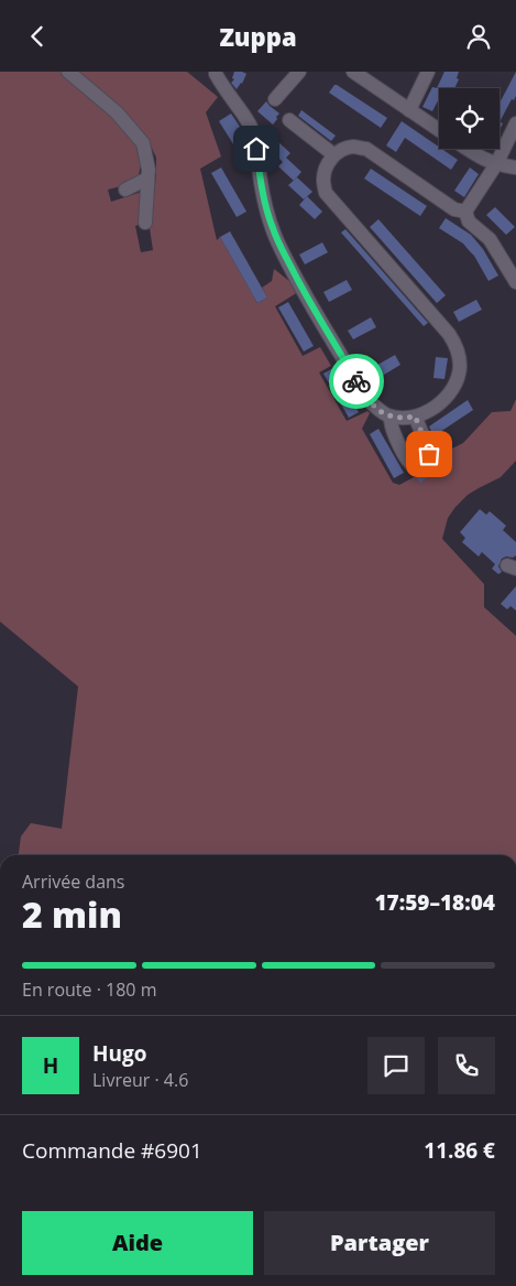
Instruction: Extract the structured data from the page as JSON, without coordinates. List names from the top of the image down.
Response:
{
  "page": {
    "header": "Zuppa",
    "heading": ["2 min", "Arrivée dans", "17:59–18:04"],
    "panel": [
      "Hugo",
      "Livreur · 4.6",
      "Commande #6901",
      "11.86 €"
    ],
    "bar": "En route · 180 m",
    "round": "H",
    "buttons": ["Aide", "Partager"]
  }
}
